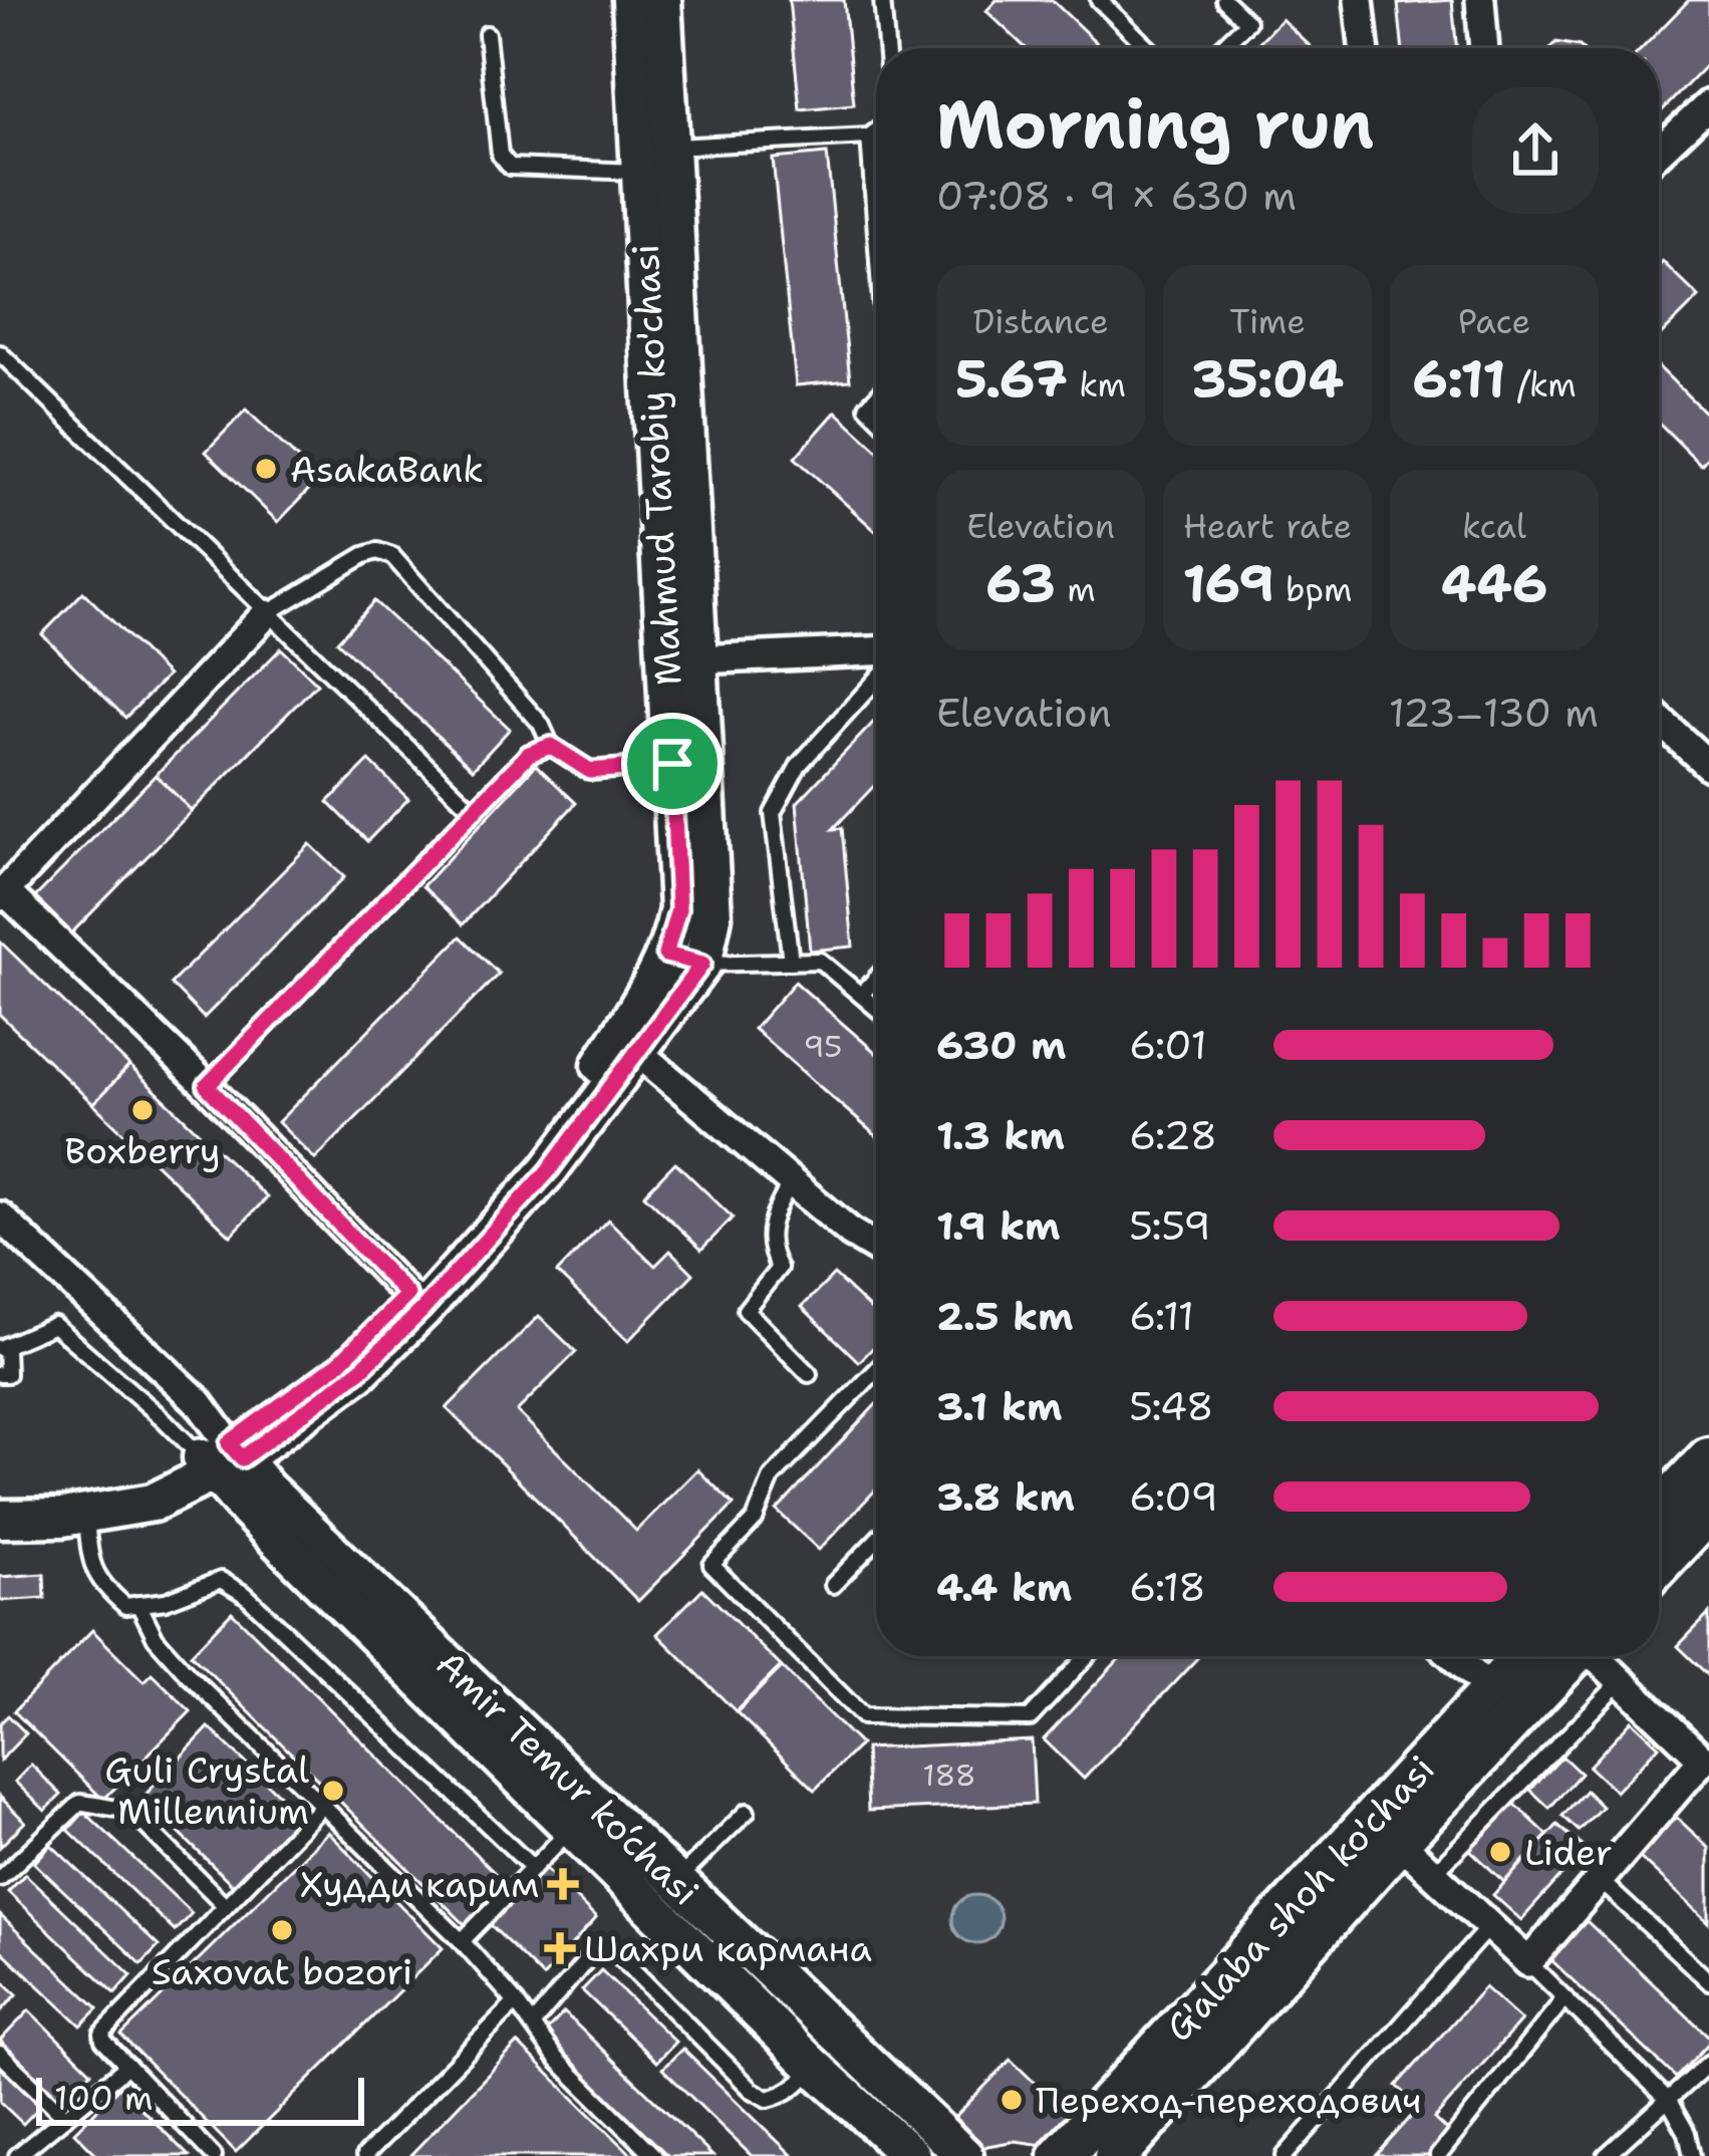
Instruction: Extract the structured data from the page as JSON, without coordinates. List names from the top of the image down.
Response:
{
  "streets": {
    "main road": ["Mahmud Tarobiy ko'chasi", "Amir Temur ko‘chasi", "G'alaba shoh ko'chasi"]
  },
  "crossings": [
    ["Mahmud Tarobiy ko'chasi", "Amir Temur ko‘chasi"]
  ],
  "places": {
    "other": [
      "AsakaBank",
      "Boxberry",
      "Guli Crystal Millennium",
      "Lider",
      "Saxovat bozori",
      "Переход-переходович"
    ],
    "health": ["Худди карим", "Шахри кармана"]
  },
  "house_numbers": ["95", "188"],
  "scale_bar": "100 m",
  "page": {
    "heading": ["Morning run", "07:08 · 9 × 630 m"],
    "stats": [
      ["Distance", "5.67 km"],
      ["Time", "35:04"],
      ["Pace", "6:11 /km"],
      ["Elevation", "63 m"],
      ["Heart rate", "169 bpm"],
      ["kcal", "446"]
    ],
    "chart": ["Elevation", "123–130 m"],
    "list": [
      {
        "name": "630 m",
        "note": "6:01"
      },
      {
        "name": "1.3 km",
        "note": "6:28"
      },
      {
        "name": "1.9 km",
        "note": "5:59"
      },
      {
        "name": "2.5 km",
        "note": "6:11"
      },
      {
        "name": "3.1 km",
        "note": "5:48"
      },
      {
        "name": "3.8 km",
        "note": "6:09"
      },
      {
        "name": "4.4 km",
        "note": "6:18"
      }
    ],
    "scale": "100 m"
  }
}
